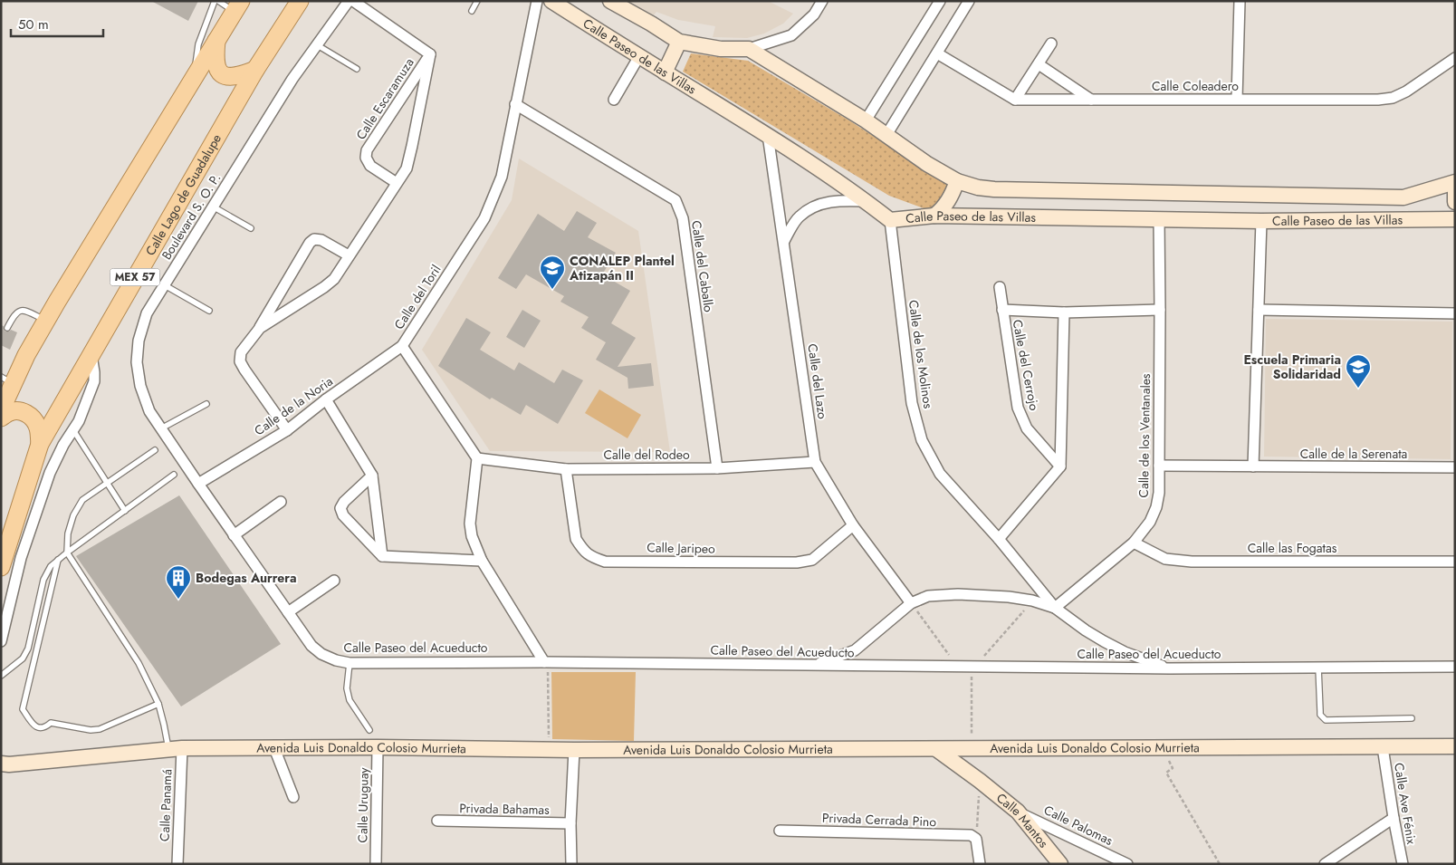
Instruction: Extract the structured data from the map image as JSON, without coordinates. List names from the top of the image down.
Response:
{
  "streets": {
    "main road": ["Calle Lago de Guadalupe", "MEX 57"],
    "street": [
      "Calle Paseo de las Villas",
      "Calle Coleadero",
      "Calle Escaramuza",
      "Boulevard S. O. P.",
      "Calle del Caballo",
      "Calle del Toril",
      "Calle de los Molinos",
      "Calle del Cerrojo",
      "Calle del Lazo",
      "Calle de la Noria",
      "Calle de los Ventanales",
      "Calle de la Serenata",
      "Calle del Rodeo",
      "Calle Jaripeo",
      "Calle las Fogatas",
      "Calle Paseo del Acueducto",
      "Avenida Luis Donaldo Colosio Murrieta",
      "Calle Ave Fénix",
      "Calle Panamá",
      "Calle Uruguay",
      "Privada Bahamas",
      "Privada Cerrada Pino",
      "Calle Mantos",
      "Calle Palomas"
    ]
  },
  "crossings": [
    ["Calle Paseo de las Villas", "Calle de los Molinos"],
    ["Calle Paseo de las Villas", "Calle del Lazo"],
    ["Calle Paseo de las Villas", "Calle de los Ventanales"],
    ["Boulevard S. O. P.", "Calle de la Noria"],
    ["Boulevard S. O. P.", "Calle Paseo del Acueducto"],
    ["Calle del Caballo", "Calle del Toril"],
    ["Calle del Caballo", "Calle del Rodeo"],
    ["Calle del Toril", "Calle de la Noria"],
    ["Calle del Toril", "Calle del Rodeo"],
    ["Calle de los Molinos", "Calle del Lazo"],
    ["Calle de los Molinos", "Calle de los Ventanales"],
    ["Calle de los Molinos", "Calle Paseo del Acueducto"],
    ["Calle del Cerrojo", "Calle de los Ventanales"],
    ["Calle del Lazo", "Calle del Rodeo"],
    ["Calle del Lazo", "Calle Jaripeo"],
    ["Calle de la Noria", "Calle Paseo del Acueducto"],
    ["Calle de los Ventanales", "Calle de la Serenata"],
    ["Calle de los Ventanales", "Calle las Fogatas"],
    ["Calle del Rodeo", "Calle Jaripeo"],
    ["Avenida Luis Donaldo Colosio Murrieta", "Calle Ave Fénix"],
    ["Avenida Luis Donaldo Colosio Murrieta", "Calle Panamá"],
    ["Avenida Luis Donaldo Colosio Murrieta", "Calle Uruguay"],
    ["Avenida Luis Donaldo Colosio Murrieta", "Calle Mantos"],
    ["Calle Mantos", "Calle Palomas"]
  ],
  "places": {
    "school or university": ["CONALEP Plantel Atizapán II", "Escuela Primaria Solidaridad"],
    "building": ["Bodegas Aurrera"]
  },
  "scale_bar": "50 m"
}
